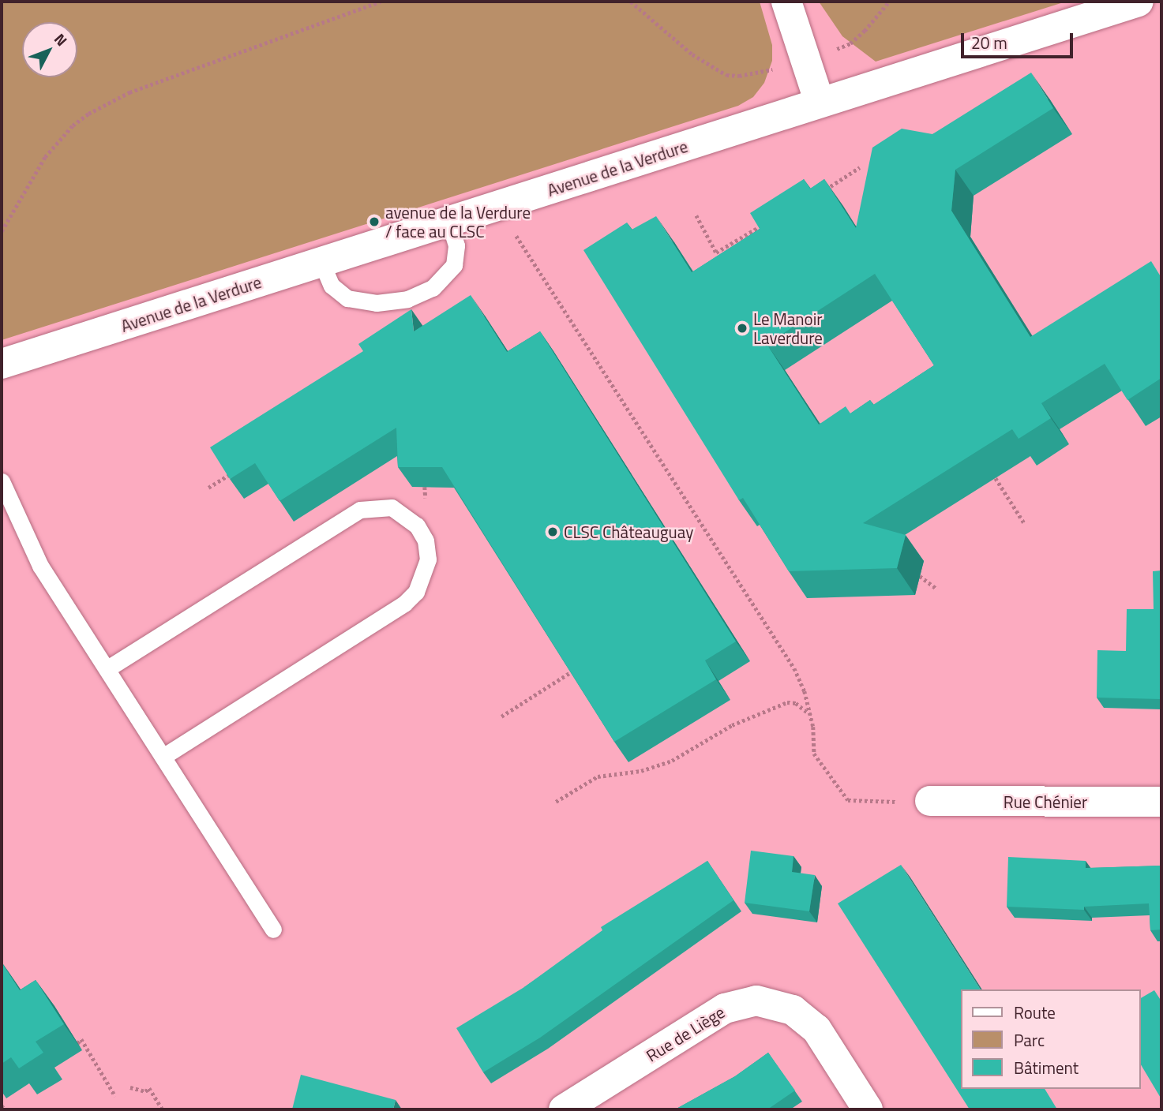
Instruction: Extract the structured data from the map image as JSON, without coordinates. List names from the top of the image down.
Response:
{
  "streets": {
    "street": ["Avenue de la Verdure", "Rue Chénier", "Rue de Liège"]
  },
  "places": ["avenue de la Verdure / face au CLSC", "Le Manoir Laverdure", "CLSC Châteauguay"],
  "legend": ["Route", "Parc", "Bâtiment"],
  "scale_bar": "20 m",
  "north": "top right"
}
